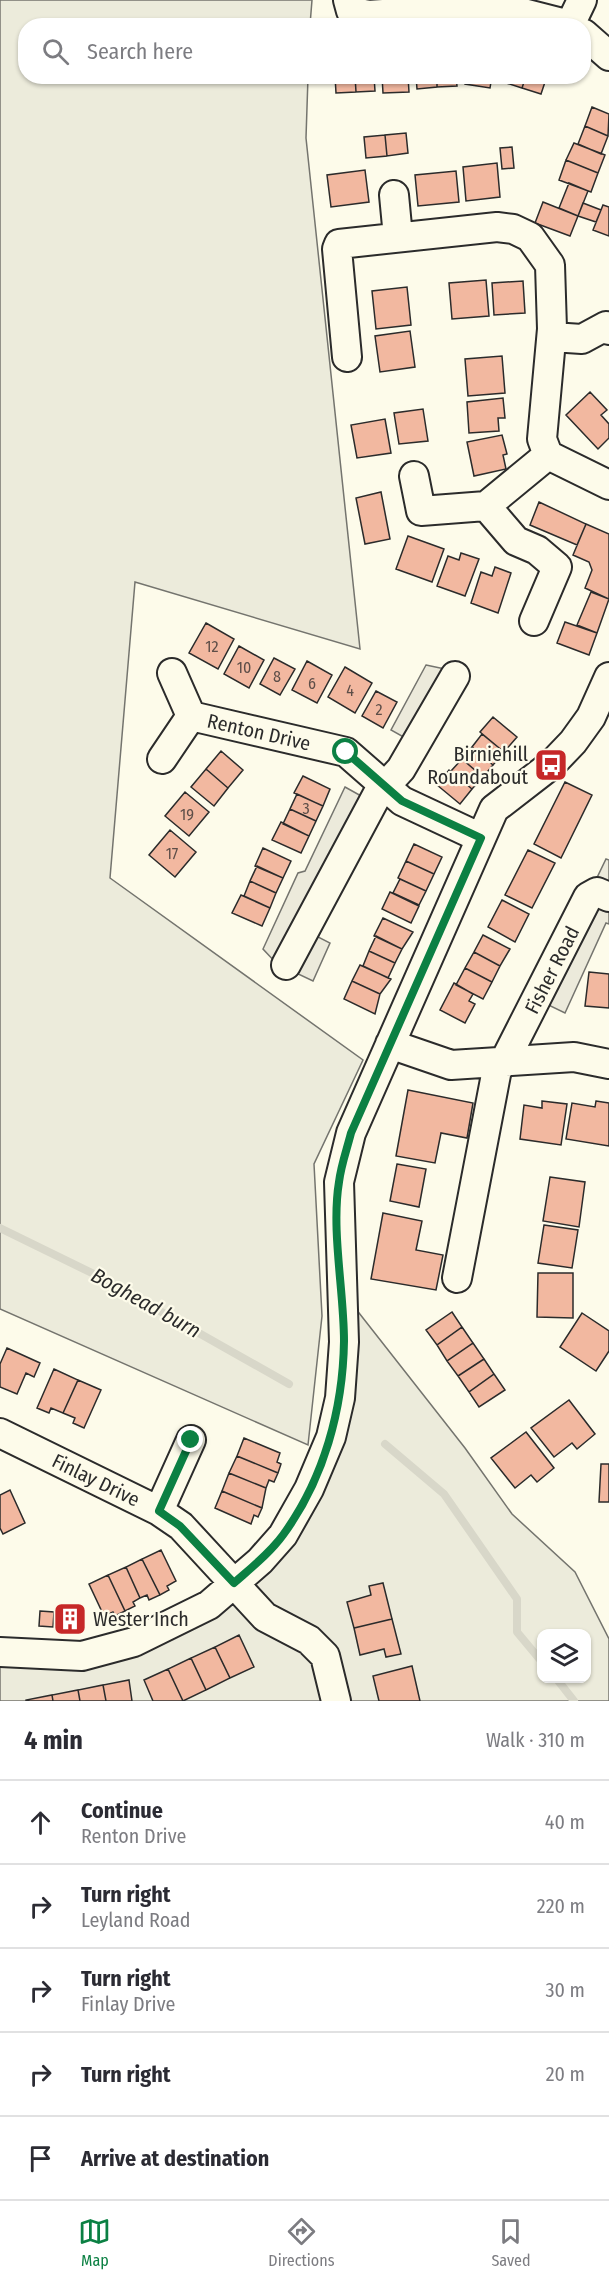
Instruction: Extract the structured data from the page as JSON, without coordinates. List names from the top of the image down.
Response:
{
  "streets": {
    "street": ["Renton Drive", "Fisher Road", "Finlay Drive"]
  },
  "water": ["Boghead burn"],
  "places": {
    "bus stop": ["Birniehill Roundabout"],
    "building": ["Wester Inch"]
  },
  "house_numbers": [
    "12",
    "10",
    "8",
    "6",
    "4",
    "2",
    "3",
    "19",
    "17"
  ],
  "page": {
    "search": "Search here",
    "heading": ["4 min", "Walk · 310 m"],
    "list": [
      ["Continue", "Renton Drive", "40 m"],
      ["Turn right", "Leyland Road", "220 m"],
      ["Turn right", "Finlay Drive", "30 m"],
      ["Turn right", "20 m"],
      "Arrive at destination"
    ],
    "nav": ["Map", "Directions", "Saved"]
  }
}
